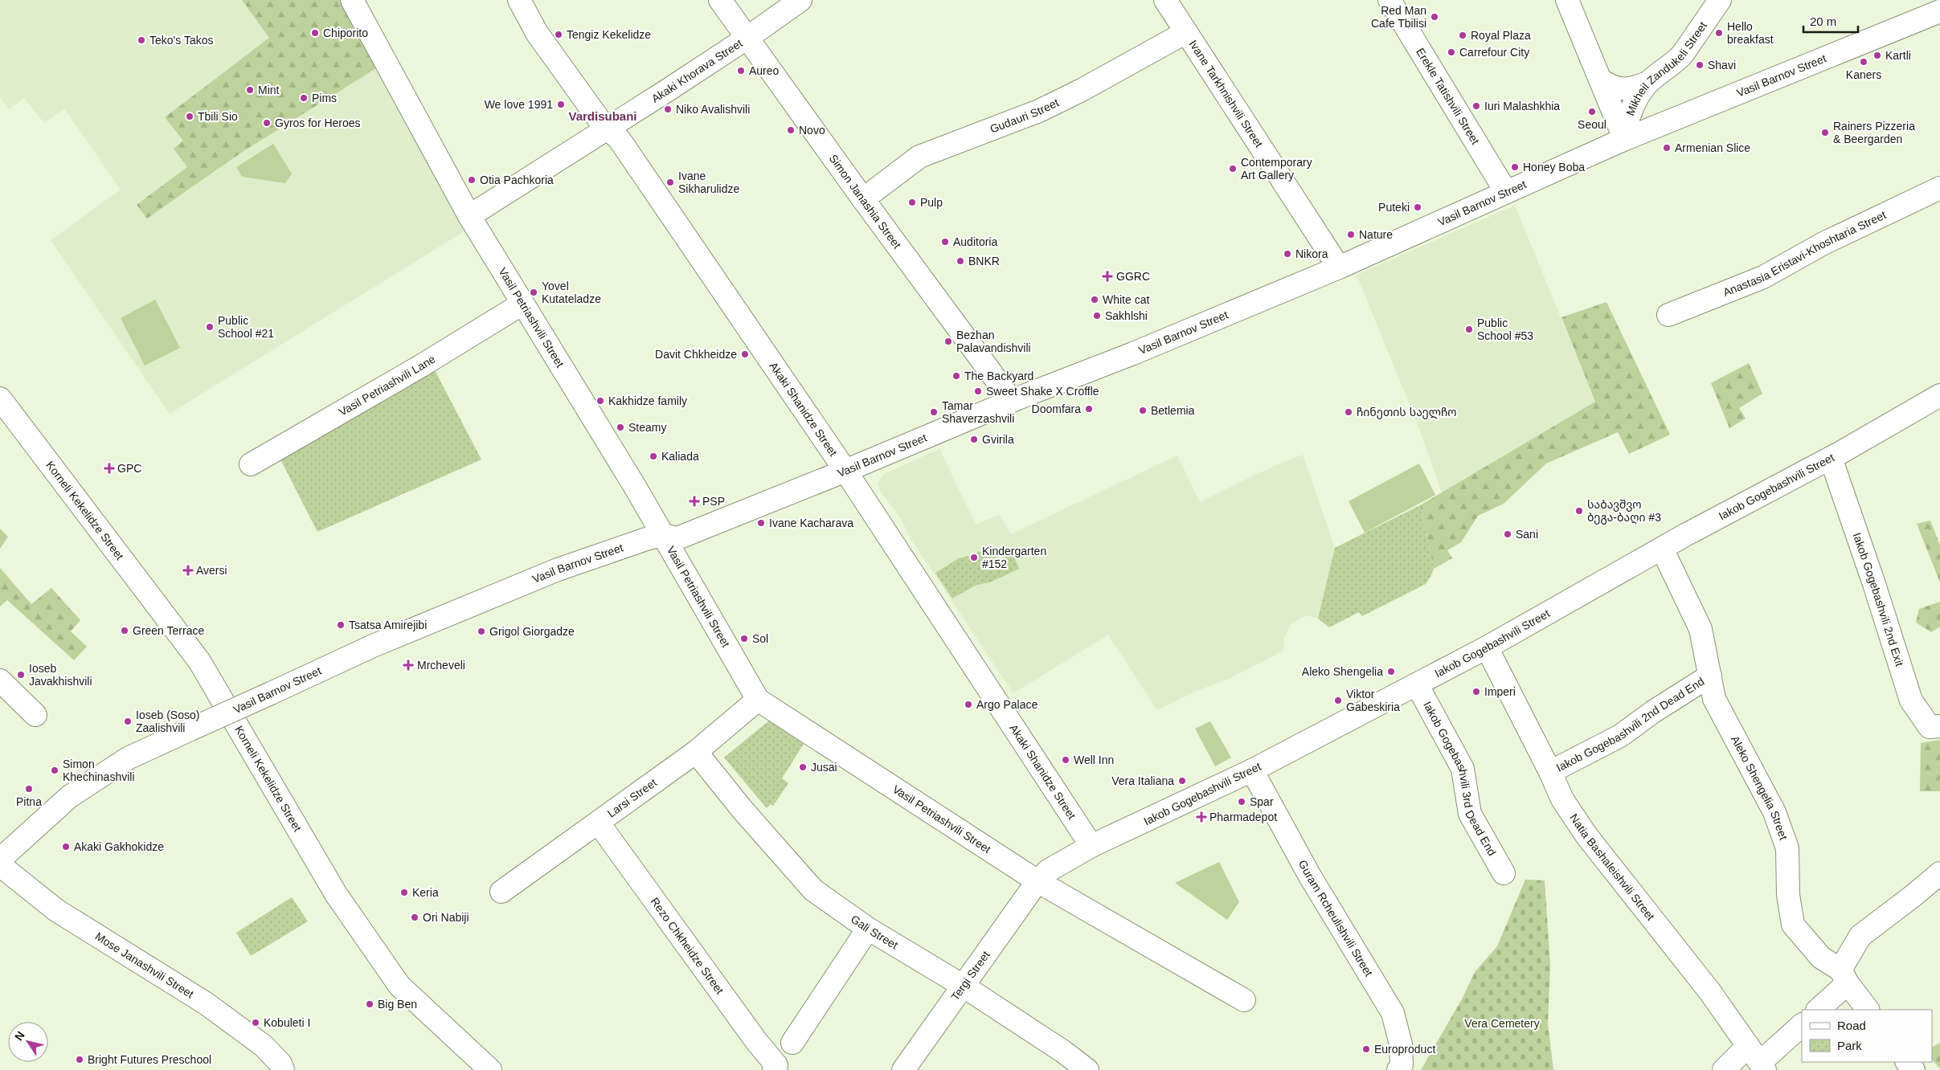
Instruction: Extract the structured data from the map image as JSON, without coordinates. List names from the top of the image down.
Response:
{
  "streets": {
    "street": [
      "Mikheil Zandukeli Street",
      "Akaki Khorava Street",
      "Vasil Barnov Street",
      "Ivane Tarkhnishvili Street",
      "Erekle Tatishvili Street",
      "Gudauri Street",
      "Simon Janashia Street",
      "Anastasia Eristavi-Khoshtaria Street",
      "Vasil Petriashvili Street",
      "Vasil Petriashvili Lane",
      "Akaki Shanidze Street",
      "Iakob Gogebashvili Street",
      "Korneli Kekelidze Street",
      "Iakob Gogebashvili 2nd Exit",
      "Iakob Gogebashvili 2nd Dead End",
      "Iakob Gogebashvili 3rd Dead End",
      "Aleko Shengelia Street",
      "Larsi Street",
      "Natia Bashaleishvili Street",
      "Guram Rcheulishvili Street",
      "Gali Street",
      "Rezo Chkheidze Street",
      "Mose Janashvili Street",
      "Tergi Street"
    ]
  },
  "crossings": [
    ["Mikheil Zandukeli Street", "Vasil Barnov Street"],
    ["Akaki Khorava Street", "Simon Janashia Street"],
    ["Akaki Khorava Street", "Vasil Petriashvili Street"],
    ["Akaki Khorava Street", "Akaki Shanidze Street"],
    ["Vasil Barnov Street", "Ivane Tarkhnishvili Street"],
    ["Vasil Barnov Street", "Erekle Tatishvili Street"],
    ["Vasil Barnov Street", "Simon Janashia Street"],
    ["Vasil Barnov Street", "Vasil Petriashvili Street"],
    ["Vasil Barnov Street", "Akaki Shanidze Street"],
    ["Ivane Tarkhnishvili Street", "Gudauri Street"],
    ["Gudauri Street", "Simon Janashia Street"],
    ["Vasil Petriashvili Street", "Vasil Petriashvili Lane"],
    ["Vasil Petriashvili Street", "Iakob Gogebashvili Street"],
    ["Vasil Petriashvili Street", "Larsi Street"],
    ["Vasil Petriashvili Street", "Tergi Street"],
    ["Akaki Shanidze Street", "Iakob Gogebashvili Street"],
    ["Iakob Gogebashvili Street", "Iakob Gogebashvili 2nd Exit"],
    ["Iakob Gogebashvili Street", "Iakob Gogebashvili 3rd Dead End"],
    ["Iakob Gogebashvili Street", "Aleko Shengelia Street"],
    ["Iakob Gogebashvili Street", "Natia Bashaleishvili Street"],
    ["Iakob Gogebashvili Street", "Guram Rcheulishvili Street"],
    ["Iakob Gogebashvili Street", "Tergi Street"],
    ["Iakob Gogebashvili 2nd Dead End", "Aleko Shengelia Street"],
    ["Iakob Gogebashvili 2nd Dead End", "Natia Bashaleishvili Street"],
    ["Larsi Street", "Gali Street"],
    ["Larsi Street", "Rezo Chkheidze Street"],
    ["Gali Street", "Tergi Street"]
  ],
  "districts": ["Vardisubani"],
  "parks": ["Vera Cemetery"],
  "places": {
    "other": [
      "Red Man Cafe Tbilisi",
      "Chiporito",
      "Hello breakfast",
      "Tengiz Kekelidze",
      "Royal Plaza",
      "Teko's Takos",
      "Carrefour City",
      "Kartli",
      "Kaners",
      "Shavi",
      "Aureo",
      "Mint",
      "Pims",
      "We love 1991",
      "Iuri Malashkhia",
      "Niko Avalishvili",
      "Seoul",
      "Tbili Sio",
      "Gyros for Heroes",
      "Novo",
      "Rainers Pizzeria & Beergarden",
      "Armenian Slice",
      "Honey Boba",
      "Contemporary Art Gallery",
      "Otia Pachkoria",
      "Ivane Sikharulidze",
      "Pulp",
      "Puteki",
      "Nature",
      "Auditoria",
      "Nikora",
      "BNKR",
      "Yovel Kutateladze",
      "White cat",
      "Sakhlshi",
      "Public School #21",
      "Public School #53",
      "Bezhan Palavandishvili",
      "Davit Chkheidze",
      "The Backyard",
      "Sweet Shake X Croffle",
      "Kakhidze family",
      "Doomfara",
      "Betlemia",
      "Tamar Shaverzashvili",
      "ჩინეთის საელჩო",
      "Steamy",
      "Gvirila",
      "Kaliada",
      "საბავშვო ბეგა-ბაღი #3",
      "Ivane Kacharava",
      "Sani",
      "Kindergarten #152",
      "Tsatsa Amirejibi",
      "Green Terrace",
      "Grigol Giorgadze",
      "Sol",
      "Aleko Shengelia",
      "Ioseb Javakhishvili",
      "Imperi",
      "Viktor Gabeskiria",
      "Argo Palace",
      "Ioseb (Soso) Zaalishvili",
      "Well Inn",
      "Jusai",
      "Simon Khechinashvili",
      "Vera Italiana",
      "Pitna",
      "Spar",
      "Akaki Gakhokidze",
      "Keria",
      "Ori Nabiji",
      "Big Ben",
      "Kobuleti I",
      "Europroduct",
      "Bright Futures Preschool"
    ],
    "health": [
      "GGRC",
      "GPC",
      "PSP",
      "Aversi",
      "Mrcheveli",
      "Pharmadepot"
    ]
  },
  "legend": ["Road", "Park"],
  "scale_bar": "20 m",
  "north": "top left"
}
